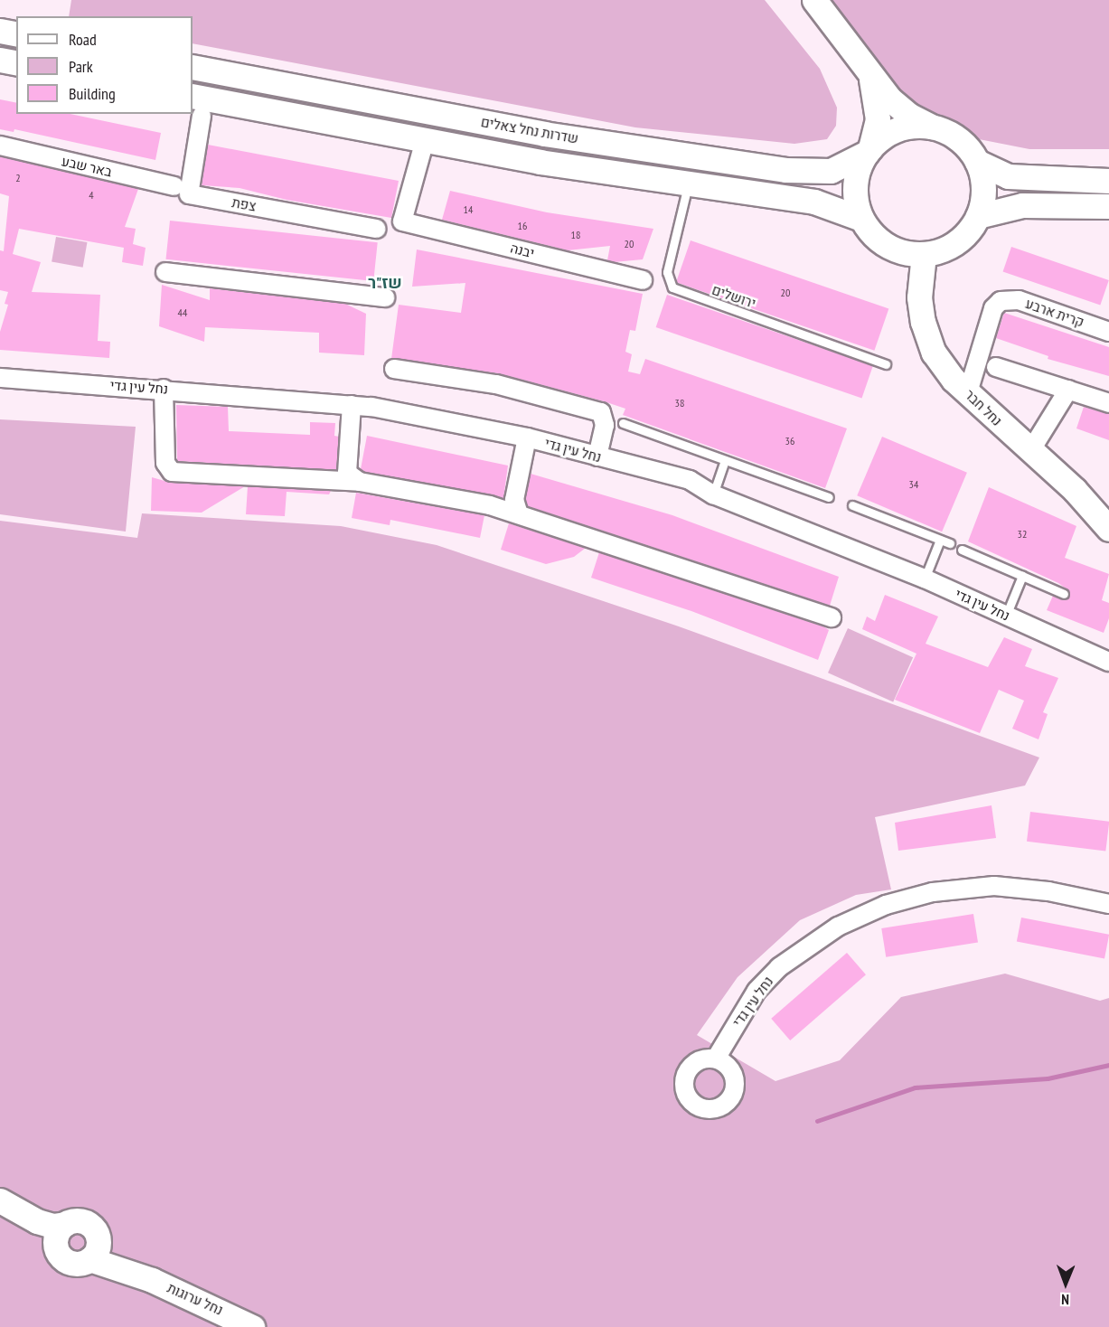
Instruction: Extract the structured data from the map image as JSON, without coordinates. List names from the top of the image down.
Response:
{
  "streets": {
    "main road": ["שדרות נחל צאלים", "נחל חבר", "נחל ערוגות"],
    "street": [
      "באר שבע",
      "צפת",
      "יבנה",
      "קרית ארבע",
      "נחל עין גדי"
    ],
    "lane": ["ירושלים"]
  },
  "crossings": [
    ["שדרות נחל צאלים", "נחל חבר"],
    ["קרית ארבע", "נחל חבר"]
  ],
  "districts": ["שז\"ר"],
  "house_numbers": [
    "2",
    "4",
    "14",
    "16",
    "18",
    "20",
    "20",
    "44",
    "38",
    "36",
    "34",
    "32"
  ],
  "legend": ["Road", "Park", "Building"],
  "north": "bottom"
}
